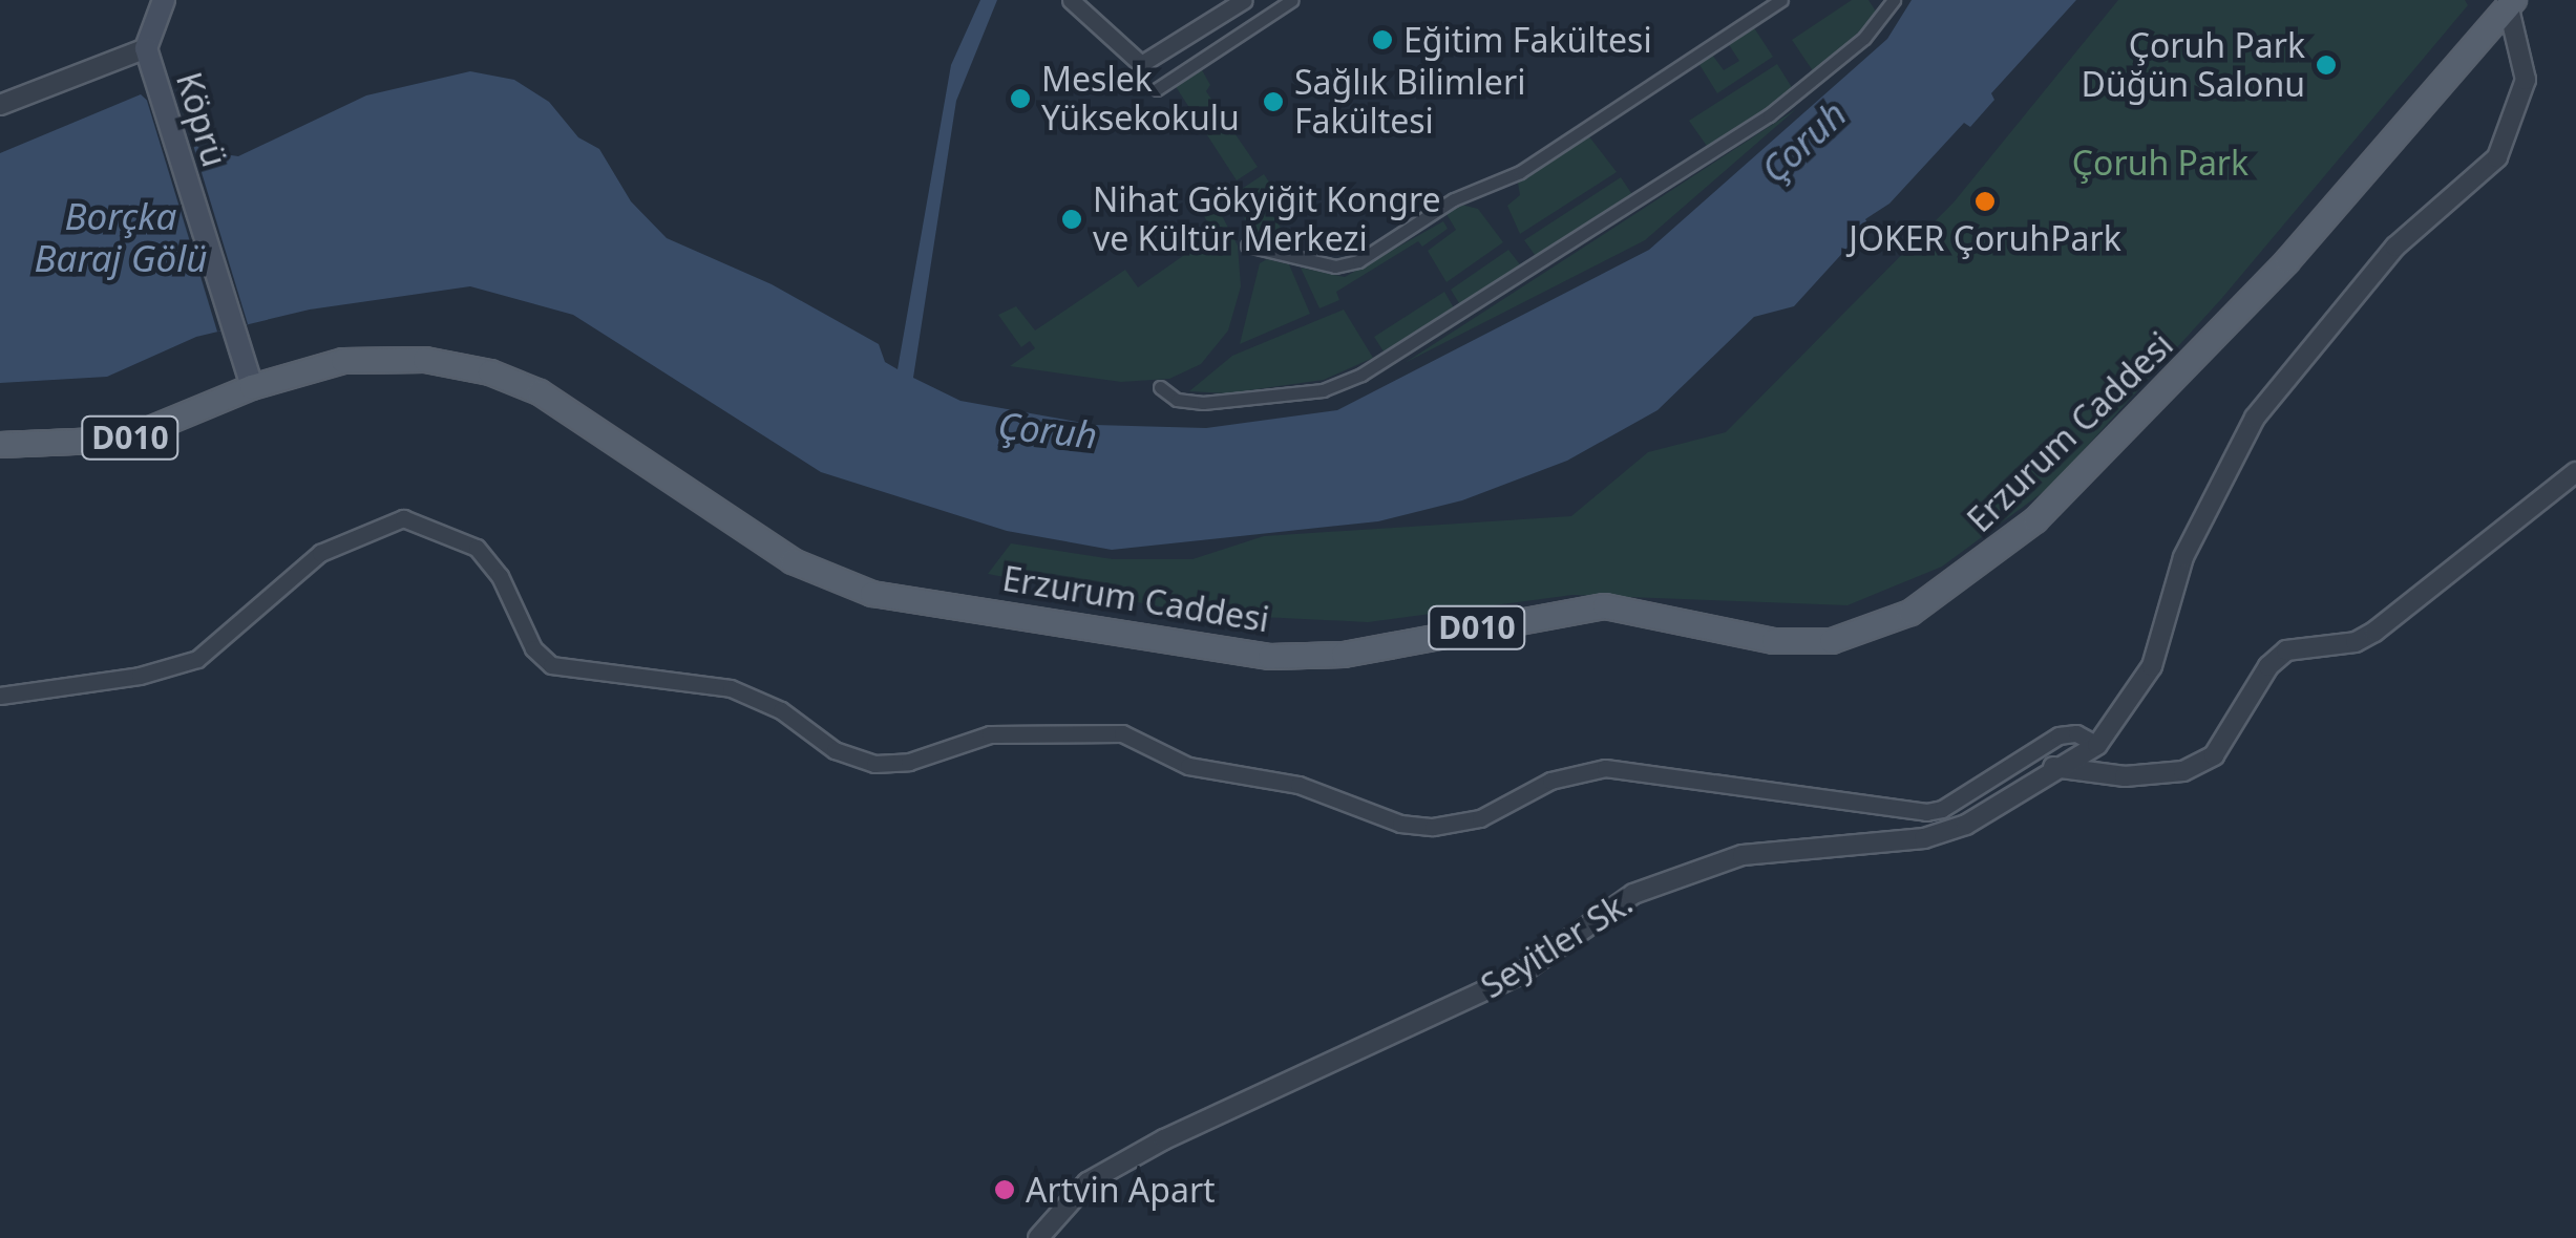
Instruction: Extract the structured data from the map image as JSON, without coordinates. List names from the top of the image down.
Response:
{
  "streets": {
    "main road": ["Köprü", "Erzurum Caddesi", "D010"],
    "street": ["Seyitler Sk."]
  },
  "crossings": [
    ["Köprü", "Erzurum Caddesi"]
  ],
  "water": ["Çoruh", "Borçka Baraj Gölü"],
  "parks": ["Çoruh Park"],
  "places": [
    "Eğitim Fakültesi",
    "Çoruh Park Düğün Salonu",
    "Meslek Yüksekokulu",
    "Sağlık Bilimleri Fakültesi",
    "JOKER ÇoruhPark",
    "Nihat Gökyiğit Kongre ve Kültür Merkezi",
    "Artvin Apart"
  ]
}
